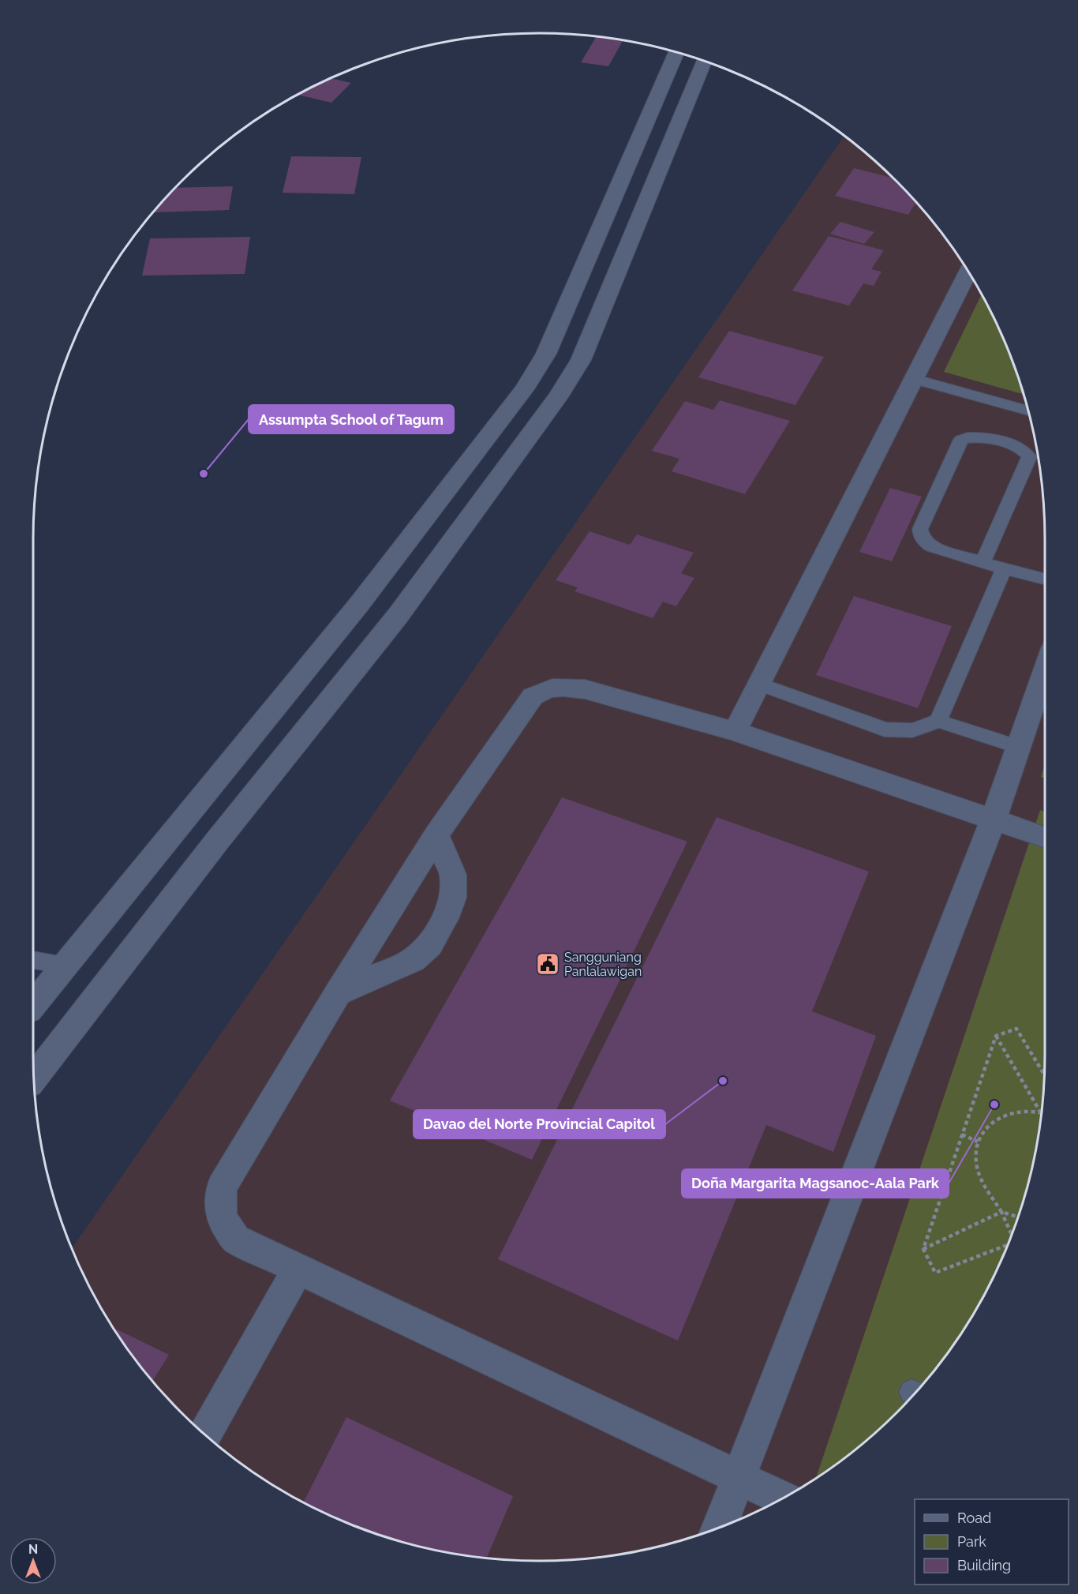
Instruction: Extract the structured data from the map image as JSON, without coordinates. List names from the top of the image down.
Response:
{
  "places": {
    "other": ["Assumpta School of Tagum", "Davao del Norte Provincial Capitol", "Doña Margarita Magsanoc-Aala Park"],
    "public building": ["Sangguniang Panlalawigan"]
  },
  "legend": ["Road", "Park", "Building"],
  "north": "top"
}
